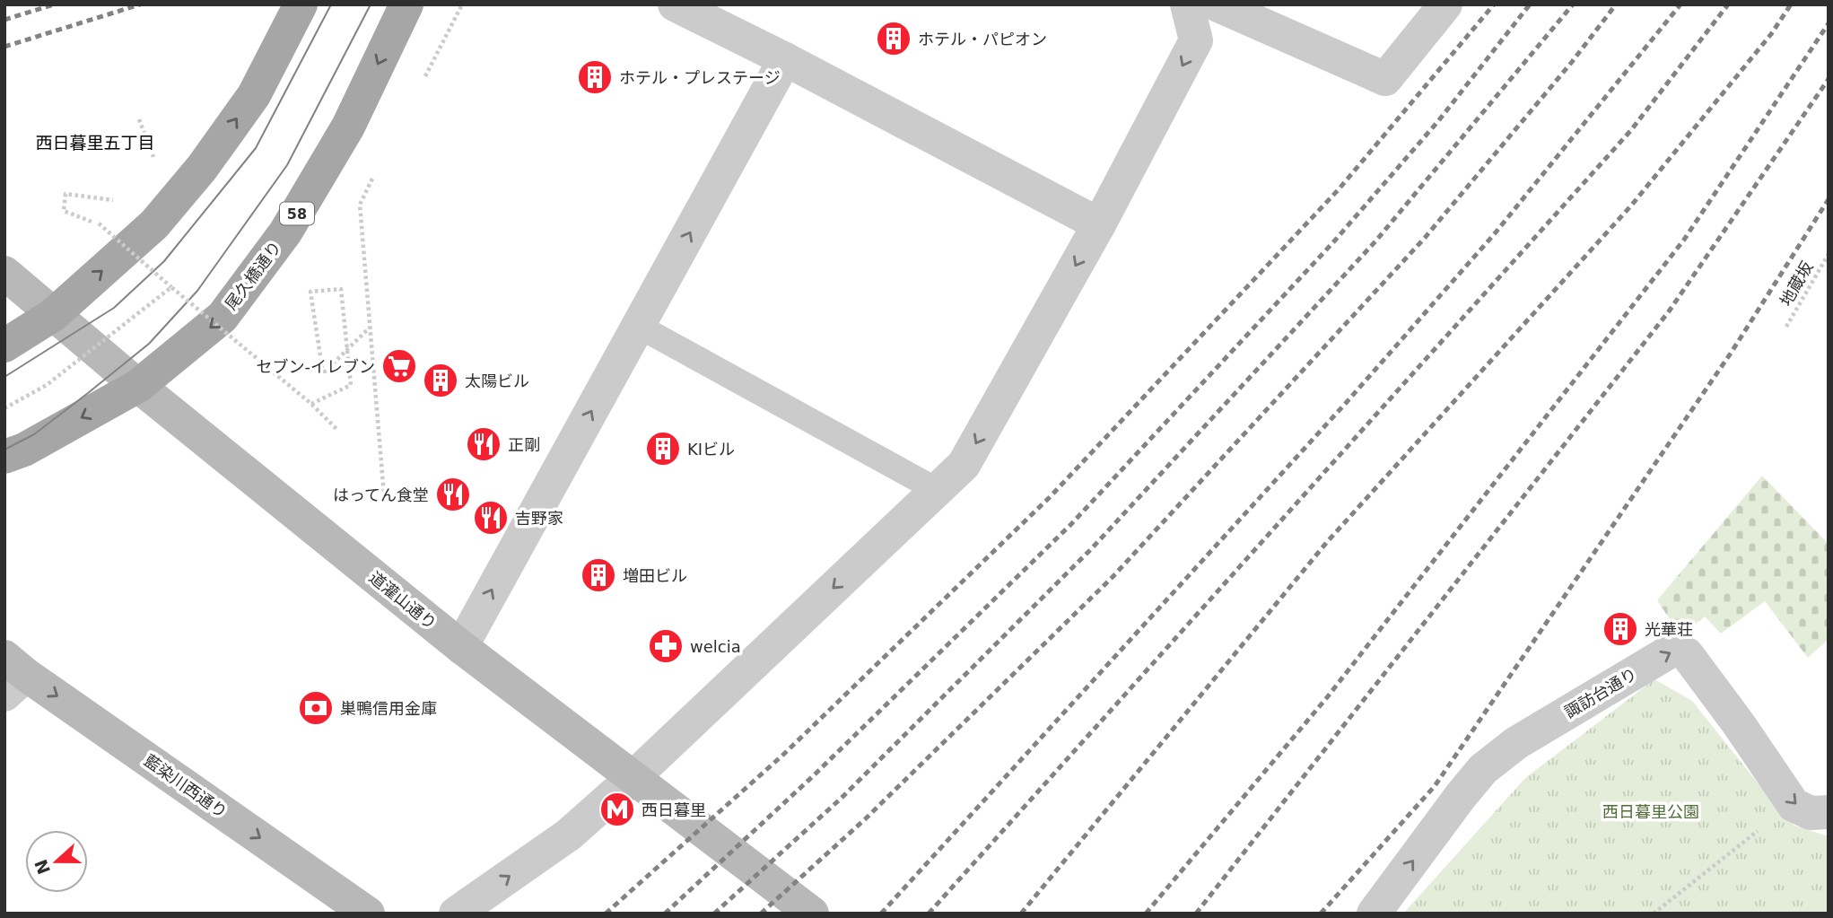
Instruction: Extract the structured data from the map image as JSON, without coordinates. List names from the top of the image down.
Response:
{
  "streets": {
    "main road": [
      "58",
      "尾久橋通り",
      "道灌山通り",
      "藍染川西通り"
    ],
    "street": ["諏訪台通り"],
    "path": ["地蔵坂"]
  },
  "crossings": [
    ["尾久橋通り", "道灌山通り"]
  ],
  "one_way": ["藍染川西通り"],
  "districts": ["西日暮里五丁目"],
  "parks": ["西日暮里公園"],
  "places": {
    "building": [
      "ホテル・パピオン",
      "ホテル・プレステージ",
      "太陽ビル",
      "KIビル",
      "増田ビル",
      "光華荘"
    ],
    "supermarket": ["セブン-イレブン"],
    "restaurant": ["正剛", "はってん食堂", "吉野家"],
    "pharmacy": ["welcia"],
    "bank": ["巣鴨信用金庫"],
    "metro station": ["西日暮里"]
  },
  "north": "left"
}
